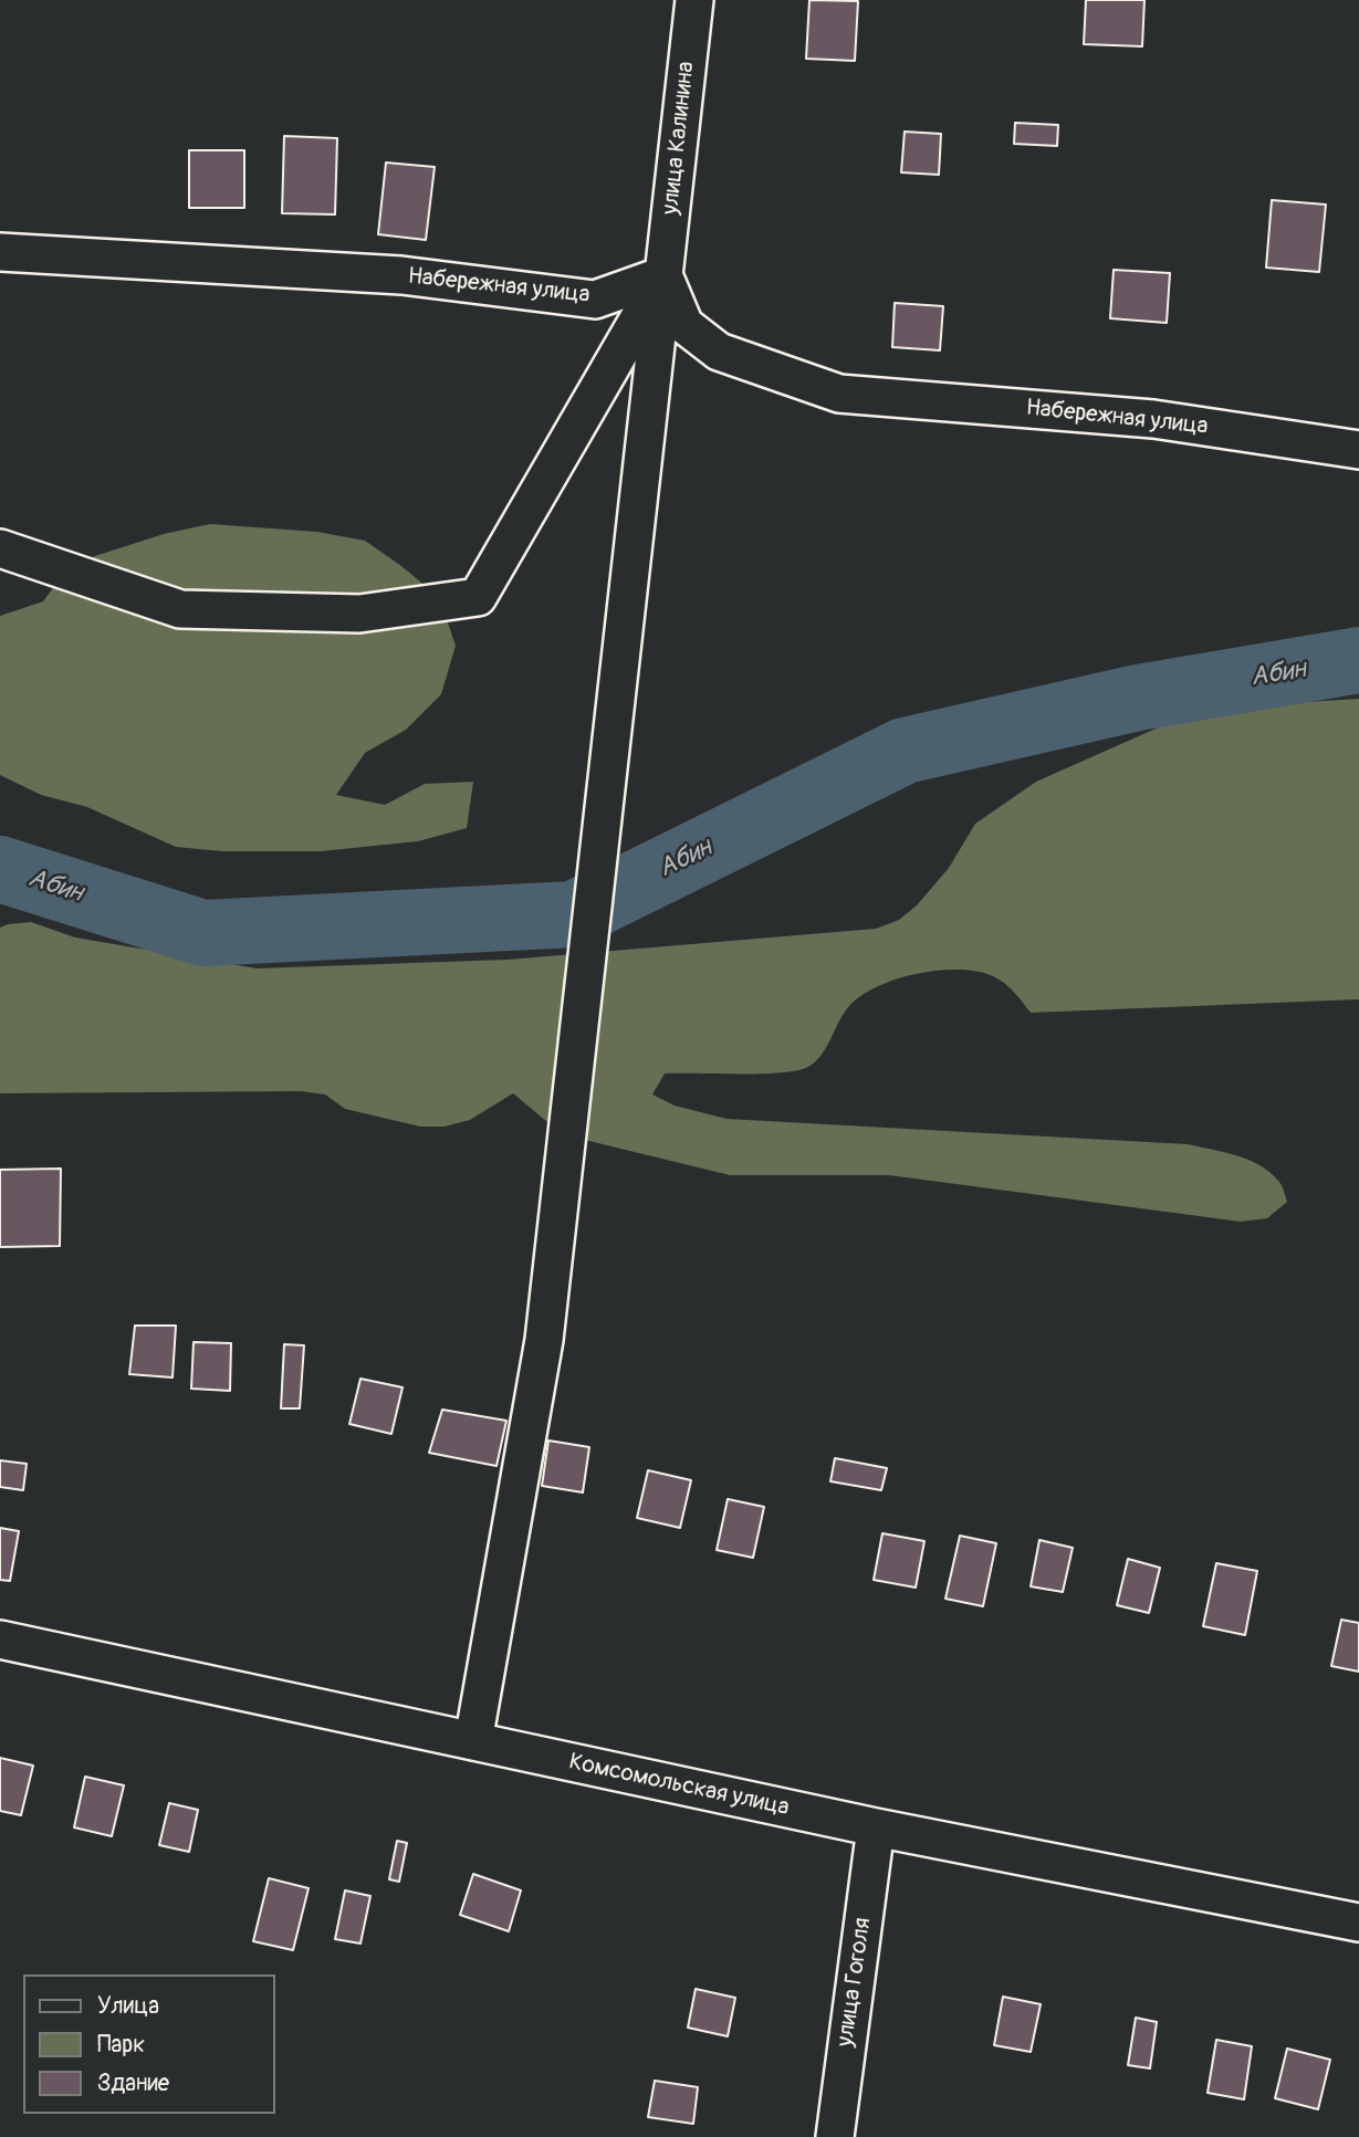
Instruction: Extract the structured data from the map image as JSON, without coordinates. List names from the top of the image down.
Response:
{
  "streets": {
    "street": [
      "улица Калинина",
      "Набережная улица",
      "Комсомольская улица",
      "улица Гоголя"
    ]
  },
  "crossings": [
    ["улица Калинина", "Набережная улица"],
    ["улица Калинина", "Комсомольская улица"],
    ["Комсомольская улица", "улица Гоголя"]
  ],
  "water": ["Абин"],
  "legend": ["Улица", "Парк", "Здание"]
}
